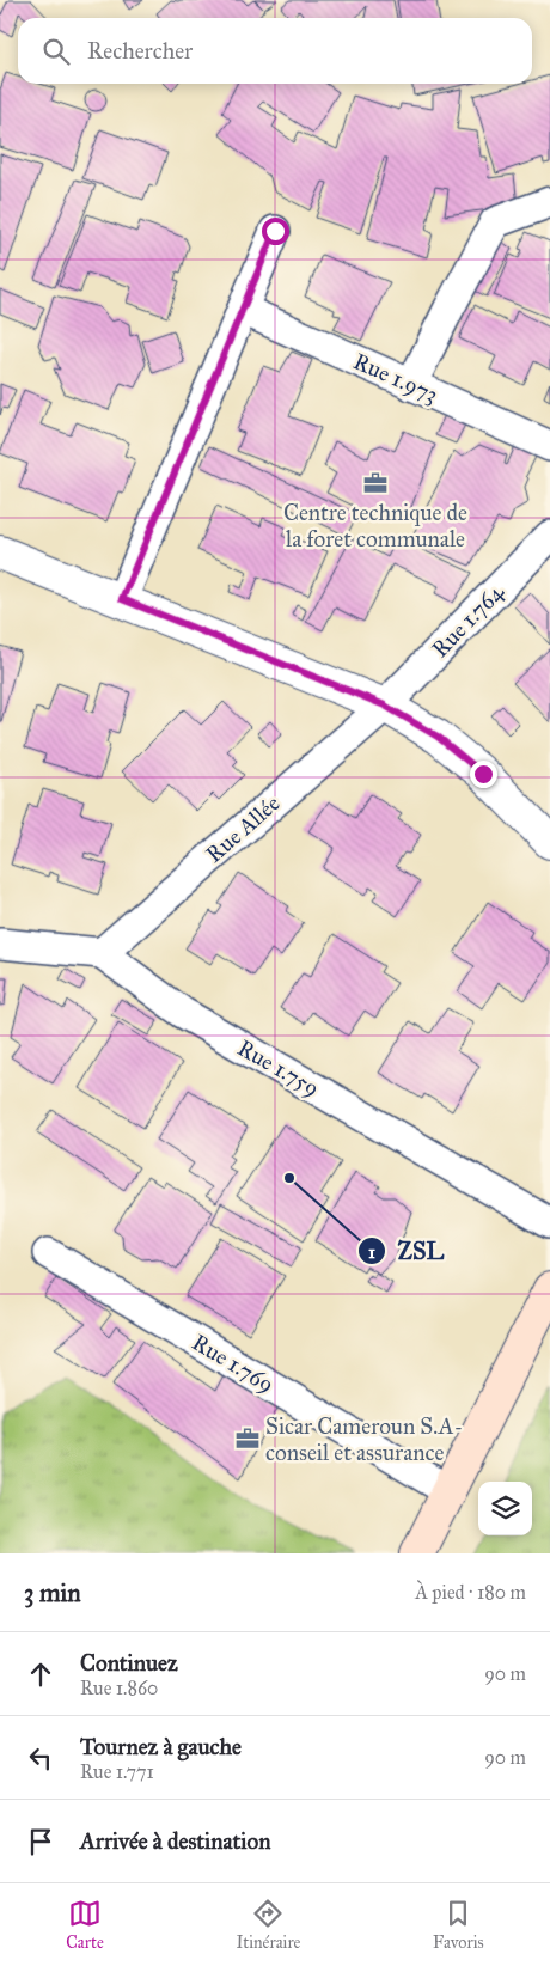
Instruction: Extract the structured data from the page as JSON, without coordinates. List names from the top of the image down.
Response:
{
  "streets": {
    "street": [
      "Rue 1.973",
      "Rue 1.764",
      "Rue Allée",
      "Rue 1.759",
      "Rue 1.769"
    ]
  },
  "crossings": [
    ["Rue 1.764", "Rue Allée"],
    ["Rue Allée", "Rue 1.759"]
  ],
  "places": {
    "office": ["Centre technique de la foret communale", "Sicar Cameroun S.A- conseil et assurance"],
    "other": ["ZSL"]
  },
  "page": {
    "search": "Rechercher",
    "heading": ["3 min", "À pied · 180 m"],
    "list": [
      ["Continuez", "Rue 1.860", "90 m"],
      ["Tournez à gauche", "Rue 1.771", "90 m"],
      "Arrivée à destination"
    ],
    "nav": ["Carte", "Itinéraire", "Favoris"]
  }
}
